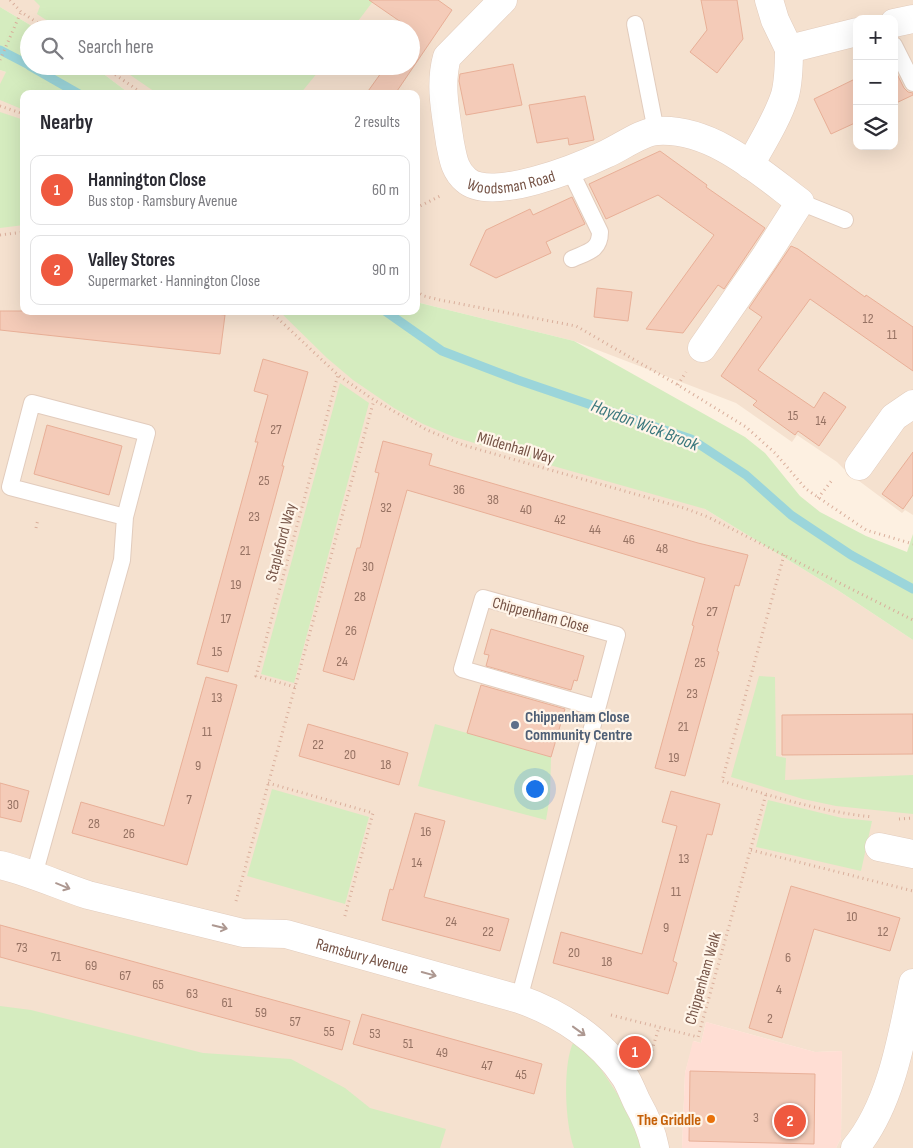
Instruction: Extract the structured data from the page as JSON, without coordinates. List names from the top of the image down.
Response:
{
  "streets": {
    "street": ["Woodsman Road", "Ramsbury Avenue"],
    "lane": ["Chippenham Close"],
    "path": ["Mildenhall Way", "Stapleford Way", "Chippenham Walk"]
  },
  "crossings": [
    ["Mildenhall Way", "Stapleford Way"],
    ["Chippenham Close", "Ramsbury Avenue"],
    ["Ramsbury Avenue", "Chippenham Walk"]
  ],
  "one_way": ["Ramsbury Avenue"],
  "water": ["Haydon Wick Brook"],
  "places": ["Chippenham Close Community Centre", "The Griddle"],
  "house_numbers": [
    "12",
    "11",
    "15",
    "14",
    "27",
    "25",
    "36",
    "38",
    "32",
    "40",
    "23",
    "42",
    "44",
    "46",
    "48",
    "21",
    "30",
    "19",
    "28",
    "27",
    "17",
    "26",
    "15",
    "24",
    "25",
    "23",
    "13",
    "21",
    "11",
    "22",
    "20",
    "19",
    "18",
    "9",
    "7",
    "30",
    "28",
    "16",
    "26",
    "13",
    "14",
    "11",
    "10",
    "24",
    "9",
    "22",
    "12",
    "73",
    "20",
    "71",
    "6",
    "18",
    "69",
    "67",
    "65",
    "4",
    "63",
    "61",
    "59",
    "2",
    "57",
    "55",
    "53",
    "51",
    "49",
    "47",
    "45",
    "3"
  ],
  "page": {
    "map_buttons": ["+", "−"],
    "search": "Search here",
    "heading": ["Nearby", "2 results"],
    "list": [
      {
        "mark": "1",
        "name": "Hannington Close",
        "note": "Bus stop · Ramsbury Avenue",
        "value": "60 m"
      },
      {
        "mark": "2",
        "name": "Valley Stores",
        "note": "Supermarket · Hannington Close",
        "value": "90 m"
      }
    ],
    "pins": ["1", "2"]
  }
}
